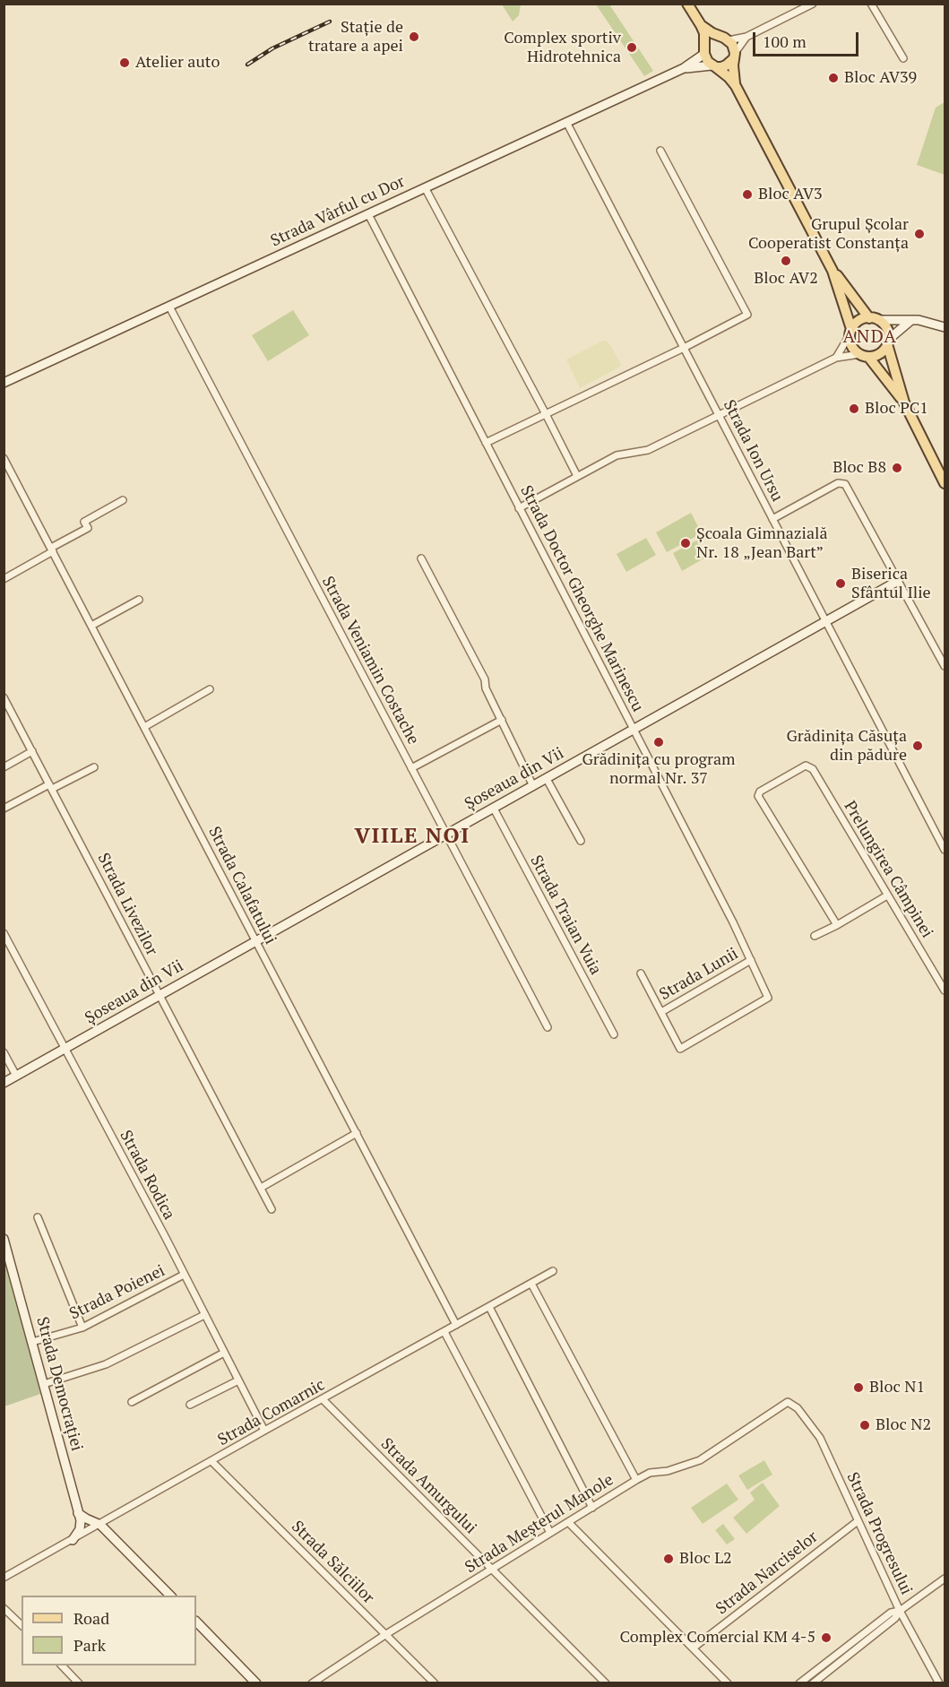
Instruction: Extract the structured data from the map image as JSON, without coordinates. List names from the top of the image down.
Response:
{
  "streets": {
    "street": [
      "Strada Vârful cu Dor",
      "Strada Ion Ursu",
      "Strada Doctor Gheorghe Marinescu",
      "Strada Veniamin Costache",
      "Șoseaua din Vii",
      "Prelungirea Câmpinei",
      "Strada Calafatului",
      "Strada Livezilor",
      "Strada Traian Vuia",
      "Strada Lunii",
      "Strada Rodica",
      "Strada Poienei",
      "Strada Democrației",
      "Strada Comarnic",
      "Strada Amurgului",
      "Strada Meșterul Manole",
      "Strada Progresului",
      "Strada Sălciilor",
      "Strada Narciselor"
    ]
  },
  "crossings": [
    ["Strada Vârful cu Dor", "Strada Ion Ursu"],
    ["Strada Vârful cu Dor", "Strada Doctor Gheorghe Marinescu"],
    ["Strada Vârful cu Dor", "Strada Veniamin Costache"],
    ["Strada Ion Ursu", "Șoseaua din Vii"],
    ["Strada Doctor Gheorghe Marinescu", "Șoseaua din Vii"],
    ["Strada Doctor Gheorghe Marinescu", "Strada Lunii"],
    ["Strada Veniamin Costache", "Șoseaua din Vii"],
    ["Șoseaua din Vii", "Strada Calafatului"],
    ["Șoseaua din Vii", "Strada Livezilor"],
    ["Șoseaua din Vii", "Strada Traian Vuia"],
    ["Șoseaua din Vii", "Strada Rodica"],
    ["Strada Calafatului", "Strada Comarnic"],
    ["Strada Rodica", "Strada Poienei"],
    ["Strada Rodica", "Strada Comarnic"],
    ["Strada Poienei", "Strada Democrației"],
    ["Strada Comarnic", "Strada Amurgului"],
    ["Strada Comarnic", "Strada Sălciilor"],
    ["Strada Amurgului", "Strada Meșterul Manole"],
    ["Strada Meșterul Manole", "Strada Progresului"],
    ["Strada Meșterul Manole", "Strada Sălciilor"],
    ["Strada Progresului", "Strada Narciselor"]
  ],
  "districts": ["ANDA", "VIILE NOI"],
  "places": [
    "Stație de tratare a apei",
    "Complex sportiv Hidrotehnica",
    "Atelier auto",
    "Bloc AV39",
    "Bloc AV3",
    "Grupul Școlar Cooperatist Constanța",
    "Bloc AV2",
    "Bloc PC1",
    "Bloc B8",
    "Școala Gimnazială Nr. 18 „Jean Bart”",
    "Biserica Sfântul Ilie",
    "Grădinița cu program normal Nr. 37",
    "Grădinița Căsuța din pădure",
    "Bloc N1",
    "Bloc N2",
    "Bloc L2",
    "Complex Comercial KM 4-5"
  ],
  "legend": ["Road", "Park"],
  "scale_bar": "100 m"
}
